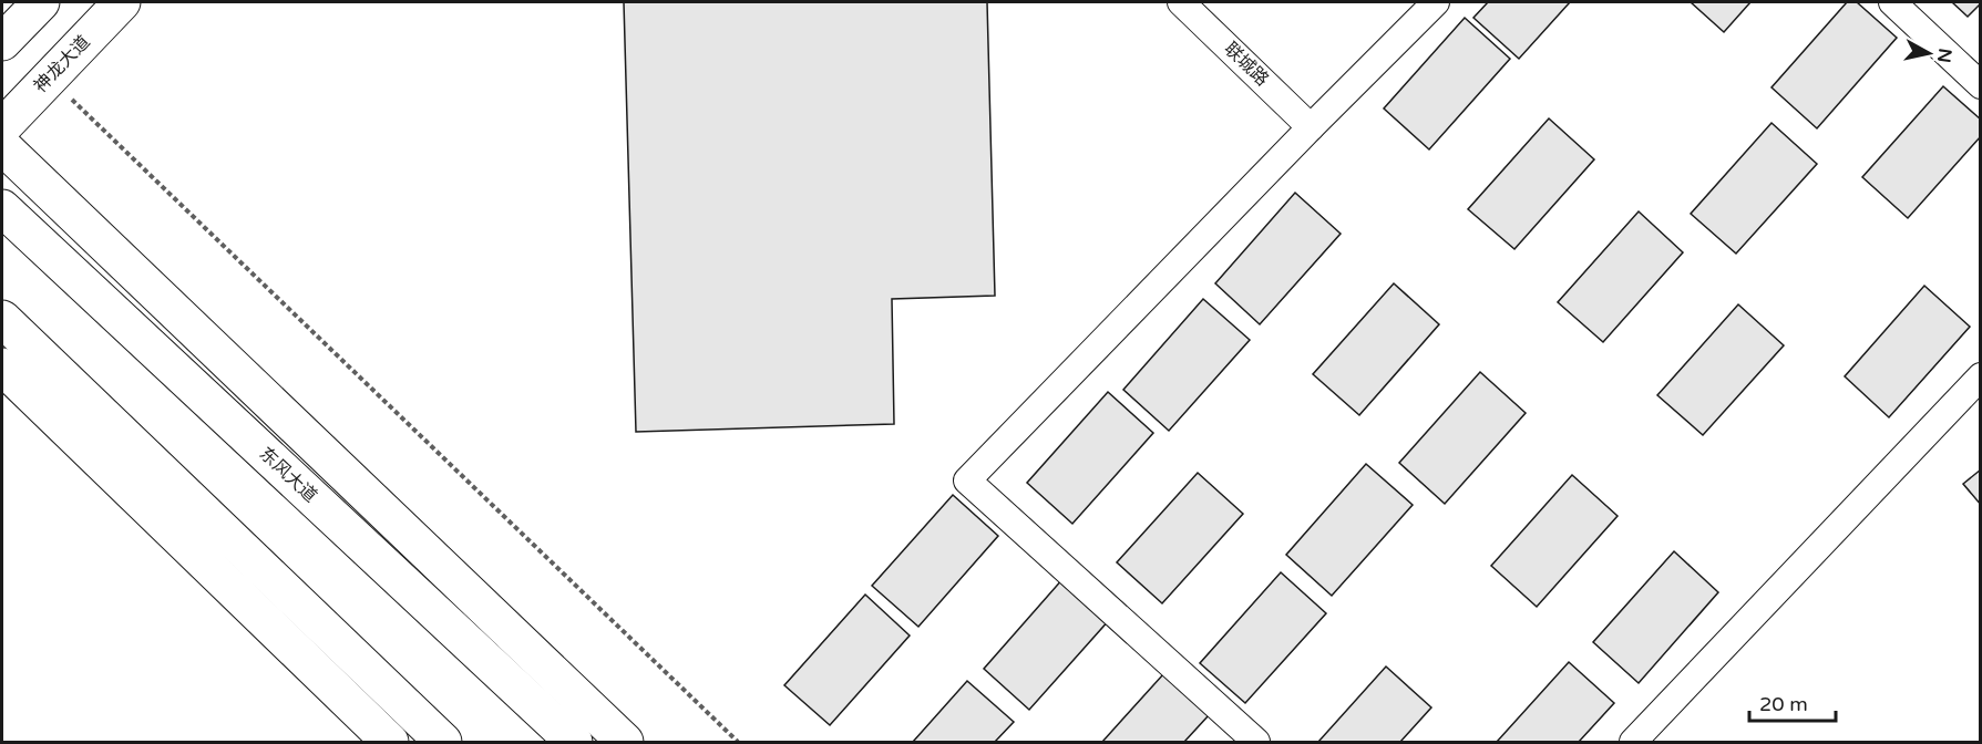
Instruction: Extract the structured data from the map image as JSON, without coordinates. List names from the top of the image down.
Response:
{
  "streets": {
    "main road": ["神龙大道", "东风大道"],
    "street": ["联城路"]
  },
  "scale_bar": "20 m",
  "north": "right"
}
